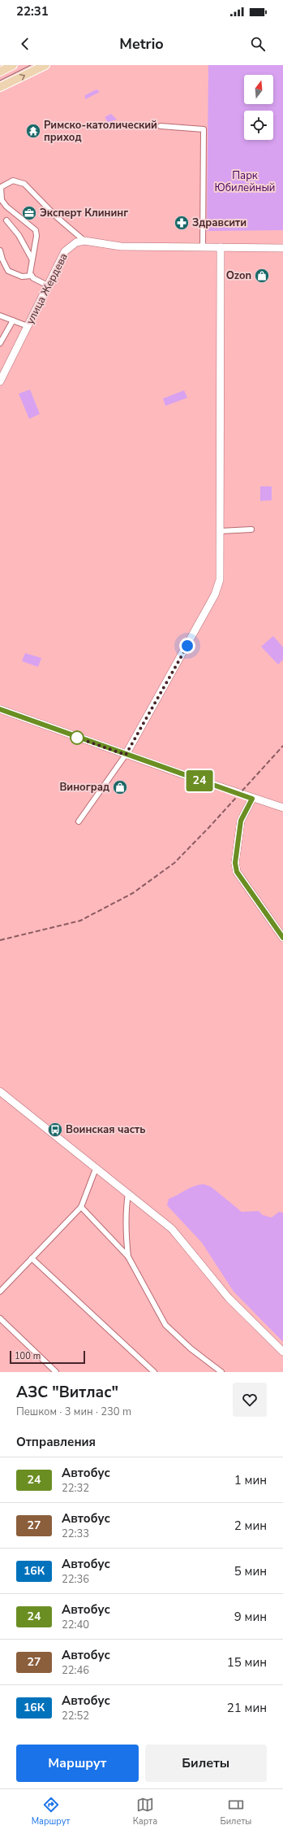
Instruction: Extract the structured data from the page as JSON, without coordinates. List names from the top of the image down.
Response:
{
  "streets": {
    "main road": ["улица Жердева"]
  },
  "parks": ["Парк Юбилейный"],
  "places": {
    "temple": ["Римско-католический приход"],
    "office": ["Эксперт Клининг"],
    "pharmacy": ["Здравсити"],
    "shop": ["Ozon", "Виноград"],
    "bus stop": ["Воинская часть"]
  },
  "lines": ["bus line 24"],
  "scale_bar": "100 m",
  "north": "top",
  "page": {
    "status": "22:31",
    "header": "Metrio",
    "on_map": "24",
    "scale": "100 m",
    "heading": [
      ["АЗС \"Витлас\"", "Пешком · 3 мин · 230 m"],
      "Отправления"
    ],
    "list": [
      {
        "mark": "24",
        "name": "Автобус",
        "note": "22:32",
        "value": "1 мин"
      },
      {
        "mark": "27",
        "name": "Автобус",
        "note": "22:33",
        "value": "2 мин"
      },
      {
        "mark": "16К",
        "name": "Автобус",
        "note": "22:36",
        "value": "5 мин"
      },
      {
        "mark": "24",
        "name": "Автобус",
        "note": "22:40",
        "value": "9 мин"
      },
      {
        "mark": "27",
        "name": "Автобус",
        "note": "22:46",
        "value": "15 мин"
      },
      {
        "mark": "16К",
        "name": "Автобус",
        "note": "22:52",
        "value": "21 мин"
      }
    ],
    "buttons": ["Маршрут", "Билеты"],
    "tabs": ["Маршрут", "Карта", "Билеты"]
  }
}
